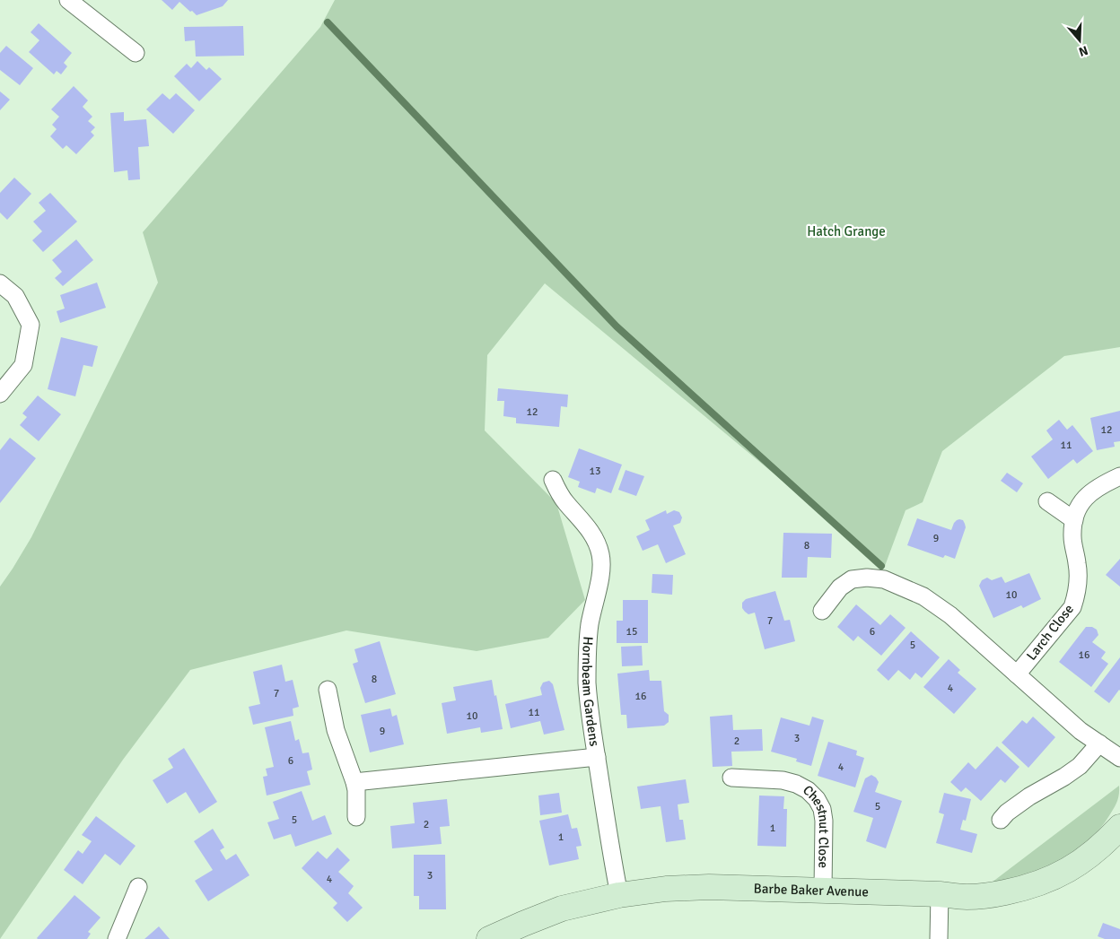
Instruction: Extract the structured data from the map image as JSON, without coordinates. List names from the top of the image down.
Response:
{
  "streets": {
    "street": [
      "Larch Close",
      "Hornbeam Gardens",
      "Chestnut Close",
      "Barbe Baker Avenue"
    ]
  },
  "crossings": [
    ["Hornbeam Gardens", "Barbe Baker Avenue"],
    ["Chestnut Close", "Barbe Baker Avenue"]
  ],
  "parks": ["Hatch Grange"],
  "house_numbers": [
    "12",
    "12",
    "11",
    "13",
    "9",
    "8",
    "10",
    "7",
    "15",
    "6",
    "5",
    "16",
    "8",
    "4",
    "7",
    "16",
    "11",
    "10",
    "9",
    "3",
    "2",
    "6",
    "4",
    "5",
    "5",
    "2",
    "1",
    "1",
    "3",
    "4"
  ],
  "north": "bottom"
}
